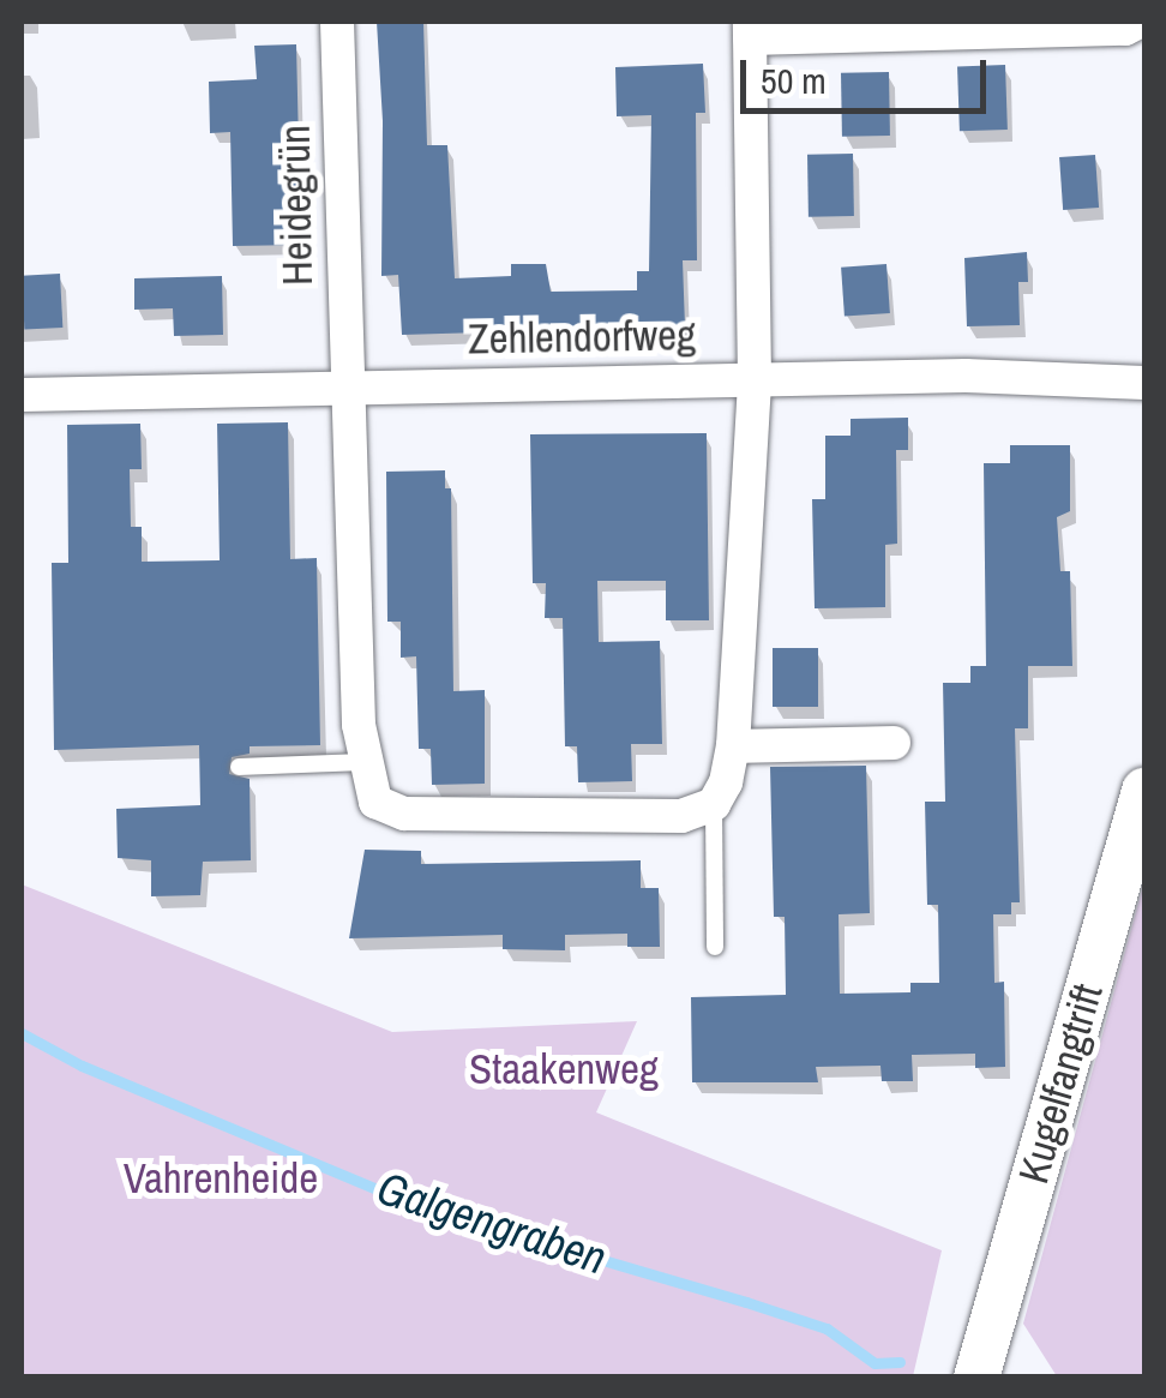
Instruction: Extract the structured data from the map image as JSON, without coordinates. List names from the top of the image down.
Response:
{
  "streets": {
    "street": ["Heidegrün", "Zehlendorfweg", "Kugelfangtrift"]
  },
  "crossings": [
    ["Heidegrün", "Zehlendorfweg"]
  ],
  "water": ["Galgengraben"],
  "parks": ["Staakenweg", "Vahrenheide"],
  "scale_bar": "50 m"
}
